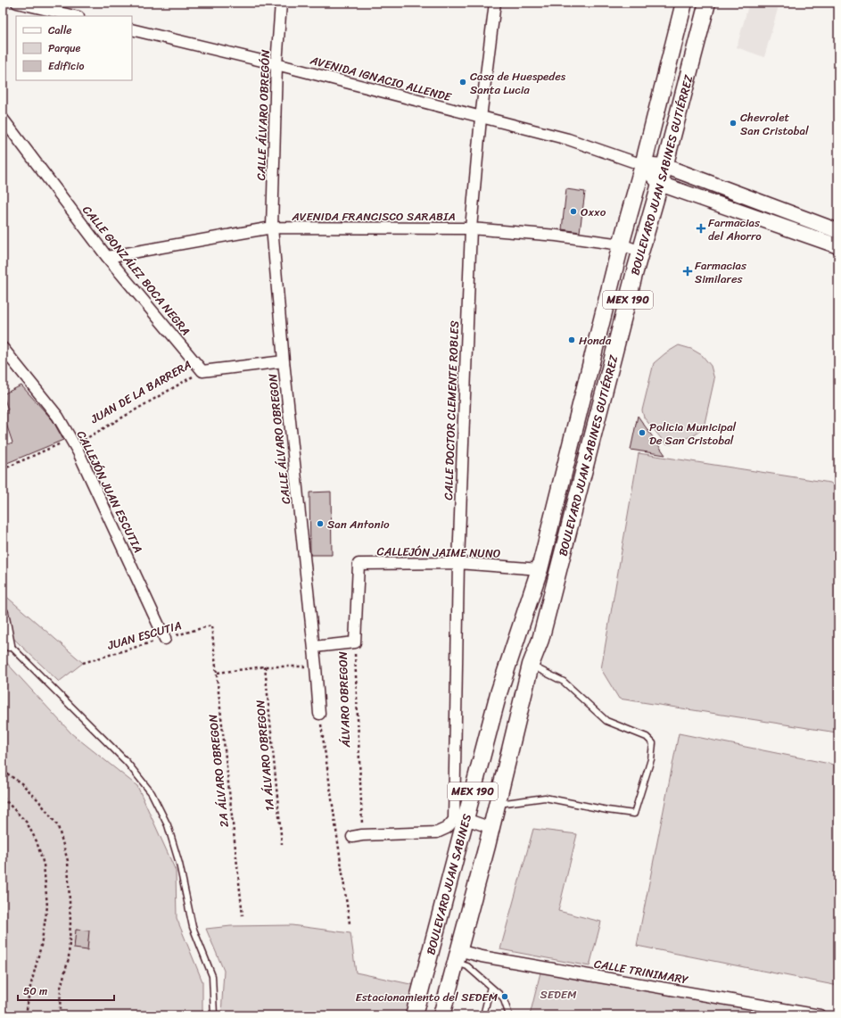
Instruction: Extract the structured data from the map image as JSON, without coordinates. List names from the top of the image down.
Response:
{
  "streets": {
    "main road": ["BOULEVARD JUAN SABINES GUTIÉRREZ", "MEX 190", "BOULEVARD JUAN SABINES"],
    "street": [
      "AVENIDA IGNACIO ALLENDE",
      "CALLE ÁLVARO OBREGÓN",
      "AVENIDA FRANCISCO SARABIA",
      "CALLE GONZÁLEZ BOCA NEGRA",
      "CALLE DOCTOR CLEMENTE ROBLES",
      "CALLE ÁLVARO OBREGON",
      "CALLEJÓN JUAN ESCUTIA",
      "CALLEJÓN JAIME NUNO",
      "ÁLVARO OBREGON",
      "CALLE TRINIMARY"
    ],
    "path": [
      "JUAN DE LA BARRERA",
      "JUAN ESCUTIA",
      "1A ÁLVARO OBREGON",
      "2A ÁLVARO OBREGON"
    ]
  },
  "crossings": [
    ["AVENIDA IGNACIO ALLENDE", "CALLE ÁLVARO OBREGÓN"],
    ["AVENIDA IGNACIO ALLENDE", "BOULEVARD JUAN SABINES GUTIÉRREZ"],
    ["AVENIDA IGNACIO ALLENDE", "CALLE DOCTOR CLEMENTE ROBLES"],
    ["CALLE ÁLVARO OBREGÓN", "AVENIDA FRANCISCO SARABIA"],
    ["CALLE ÁLVARO OBREGÓN", "CALLE ÁLVARO OBREGON"],
    ["BOULEVARD JUAN SABINES GUTIÉRREZ", "AVENIDA FRANCISCO SARABIA"],
    ["BOULEVARD JUAN SABINES GUTIÉRREZ", "MEX 190"],
    ["BOULEVARD JUAN SABINES GUTIÉRREZ", "CALLEJÓN JAIME NUNO"],
    ["BOULEVARD JUAN SABINES GUTIÉRREZ", "BOULEVARD JUAN SABINES"],
    ["AVENIDA FRANCISCO SARABIA", "CALLE GONZÁLEZ BOCA NEGRA"],
    ["AVENIDA FRANCISCO SARABIA", "CALLE DOCTOR CLEMENTE ROBLES"],
    ["AVENIDA FRANCISCO SARABIA", "CALLE ÁLVARO OBREGON"],
    ["CALLE GONZÁLEZ BOCA NEGRA", "JUAN DE LA BARRERA"],
    ["MEX 190", "CALLE TRINIMARY"],
    ["JUAN DE LA BARRERA", "CALLEJÓN JUAN ESCUTIA"],
    ["CALLE DOCTOR CLEMENTE ROBLES", "CALLEJÓN JAIME NUNO"],
    ["CALLE DOCTOR CLEMENTE ROBLES", "BOULEVARD JUAN SABINES"],
    ["CALLE ÁLVARO OBREGON", "ÁLVARO OBREGON"],
    ["CALLEJÓN JUAN ESCUTIA", "JUAN ESCUTIA"],
    ["CALLEJÓN JAIME NUNO", "ÁLVARO OBREGON"],
    ["CALLEJÓN JAIME NUNO", "BOULEVARD JUAN SABINES"],
    ["JUAN ESCUTIA", "2A ÁLVARO OBREGON"]
  ],
  "parks": ["SEDEM"],
  "places": {
    "other": [
      "Casa de Huespedes Santa Lucia",
      "Chevrolet San Cristobal",
      "Oxxo",
      "Honda",
      "Policia Municipal De San Cristobal",
      "San Antonio",
      "Estacionamiento del SEDEM"
    ],
    "health": ["Farmacias del Ahorro", "Farmacias Similares"]
  },
  "legend": ["Calle", "Parque", "Edificio"],
  "scale_bar": "50 m"
}
